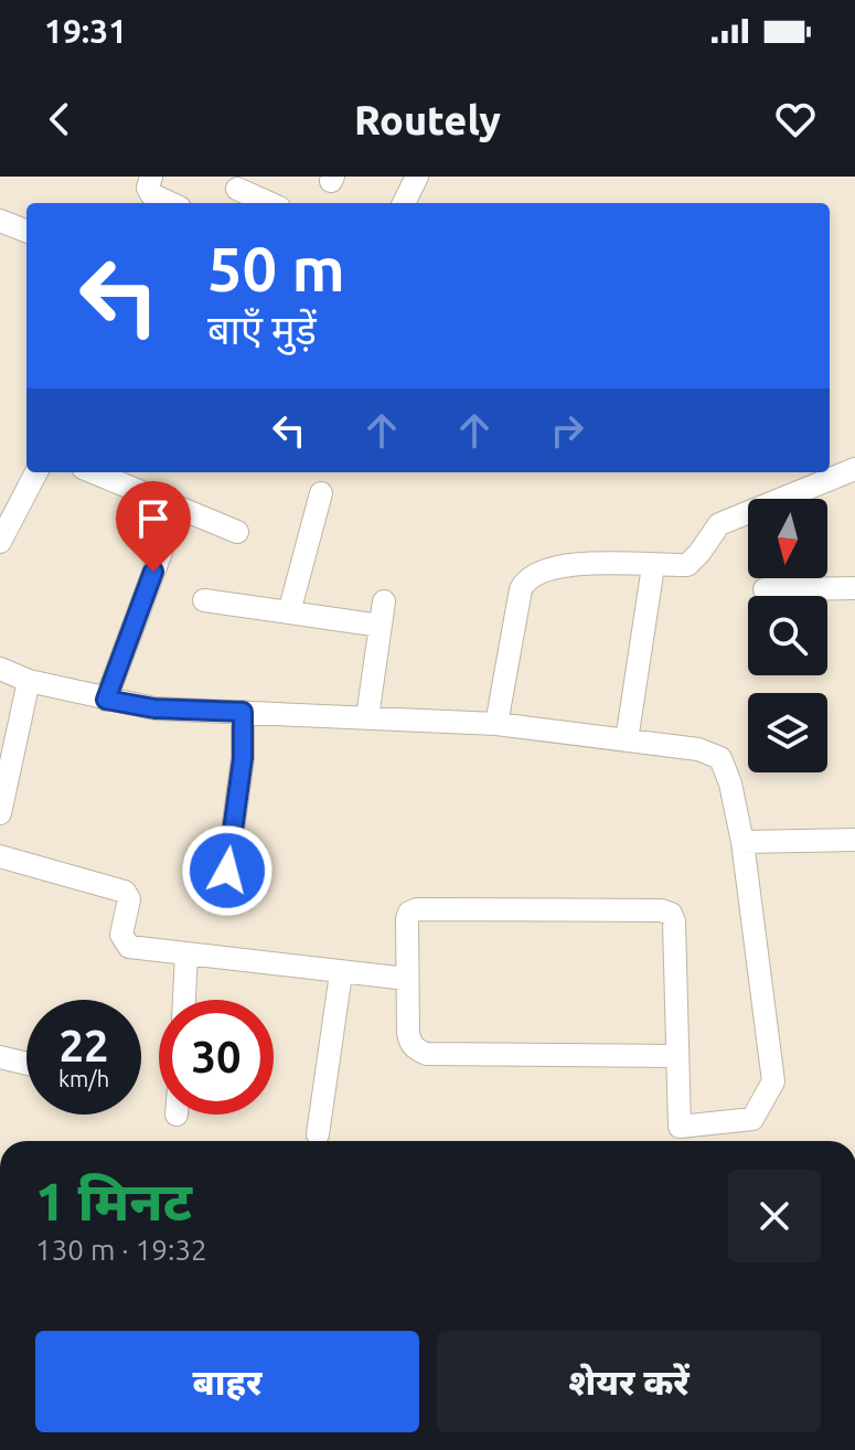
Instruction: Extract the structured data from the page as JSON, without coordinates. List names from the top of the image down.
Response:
{
  "north": "bottom",
  "page": {
    "status": "19:31",
    "header": "Routely",
    "turn": ["50 m", "बाएँ मुड़ें"],
    "speed": "22 km/h",
    "limit": "30",
    "heading": ["1 मिनट", "130 m · 19:32"],
    "buttons": ["बाहर", "शेयर करें"]
  }
}
